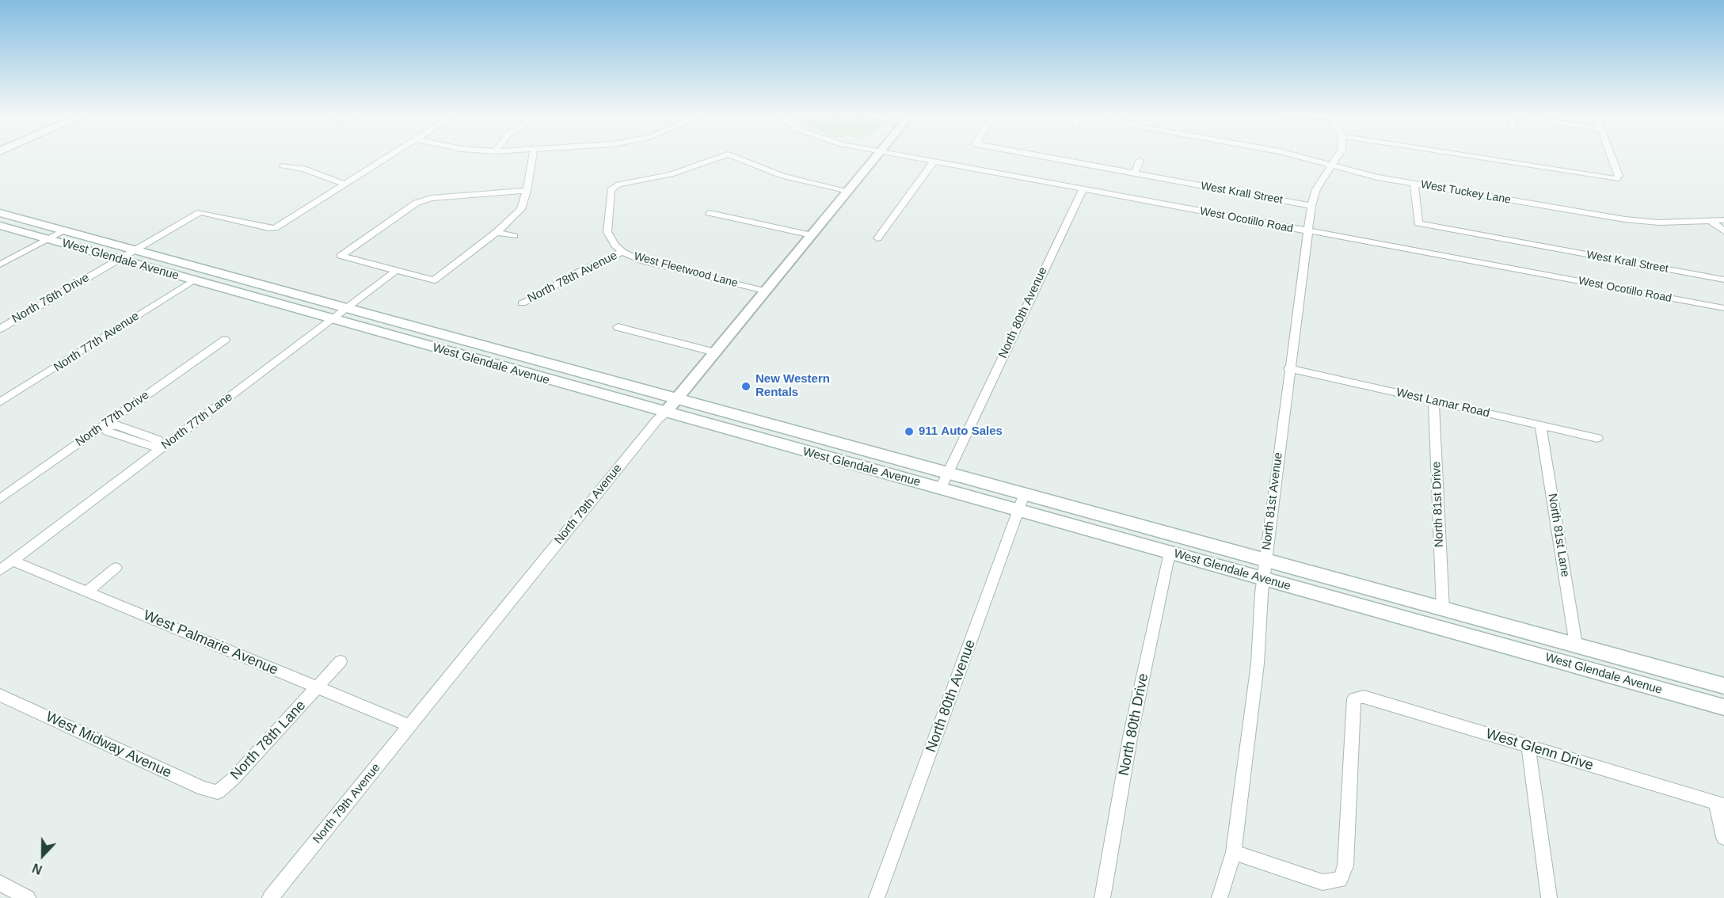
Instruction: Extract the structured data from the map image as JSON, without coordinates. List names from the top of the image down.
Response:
{
  "streets": {
    "main road": ["West Glendale Avenue"],
    "street": [
      "West Tuckey Lane",
      "West Krall Street",
      "West Ocotillo Road",
      "West Fleetwood Lane",
      "North 78th Avenue",
      "North 76th Drive",
      "North 80th Avenue",
      "North 77th Avenue",
      "West Lamar Road",
      "North 77th Drive",
      "North 77th Lane",
      "North 81st Avenue",
      "North 79th Avenue",
      "North 81st Drive",
      "North 81st Lane",
      "West Palmarie Avenue",
      "North 80th Drive",
      "North 78th Lane",
      "West Midway Avenue",
      "West Glenn Drive"
    ]
  },
  "crossings": [
    ["West Tuckey Lane", "West Krall Street"],
    ["West Tuckey Lane", "North 81st Avenue"],
    ["West Krall Street", "North 81st Avenue"],
    ["West Ocotillo Road", "North 80th Avenue"],
    ["West Ocotillo Road", "North 81st Avenue"],
    ["West Glendale Avenue", "North 76th Drive"],
    ["West Glendale Avenue", "North 80th Avenue"],
    ["West Glendale Avenue", "North 77th Avenue"],
    ["West Glendale Avenue", "North 77th Lane"],
    ["West Glendale Avenue", "North 81st Avenue"],
    ["West Glendale Avenue", "North 79th Avenue"],
    ["West Glendale Avenue", "North 81st Drive"],
    ["West Glendale Avenue", "North 81st Lane"],
    ["West Glendale Avenue", "North 80th Drive"],
    ["West Fleetwood Lane", "North 78th Avenue"],
    ["West Fleetwood Lane", "North 79th Avenue"],
    ["West Lamar Road", "North 81st Avenue"],
    ["West Lamar Road", "North 81st Drive"],
    ["West Lamar Road", "North 81st Lane"],
    ["North 77th Lane", "West Palmarie Avenue"],
    ["North 81st Avenue", "West Glenn Drive"],
    ["North 79th Avenue", "West Palmarie Avenue"],
    ["West Palmarie Avenue", "North 78th Lane"],
    ["North 78th Lane", "West Midway Avenue"]
  ],
  "places": ["New Western Rentals", "911 Auto Sales"],
  "north": "bottom"
}
